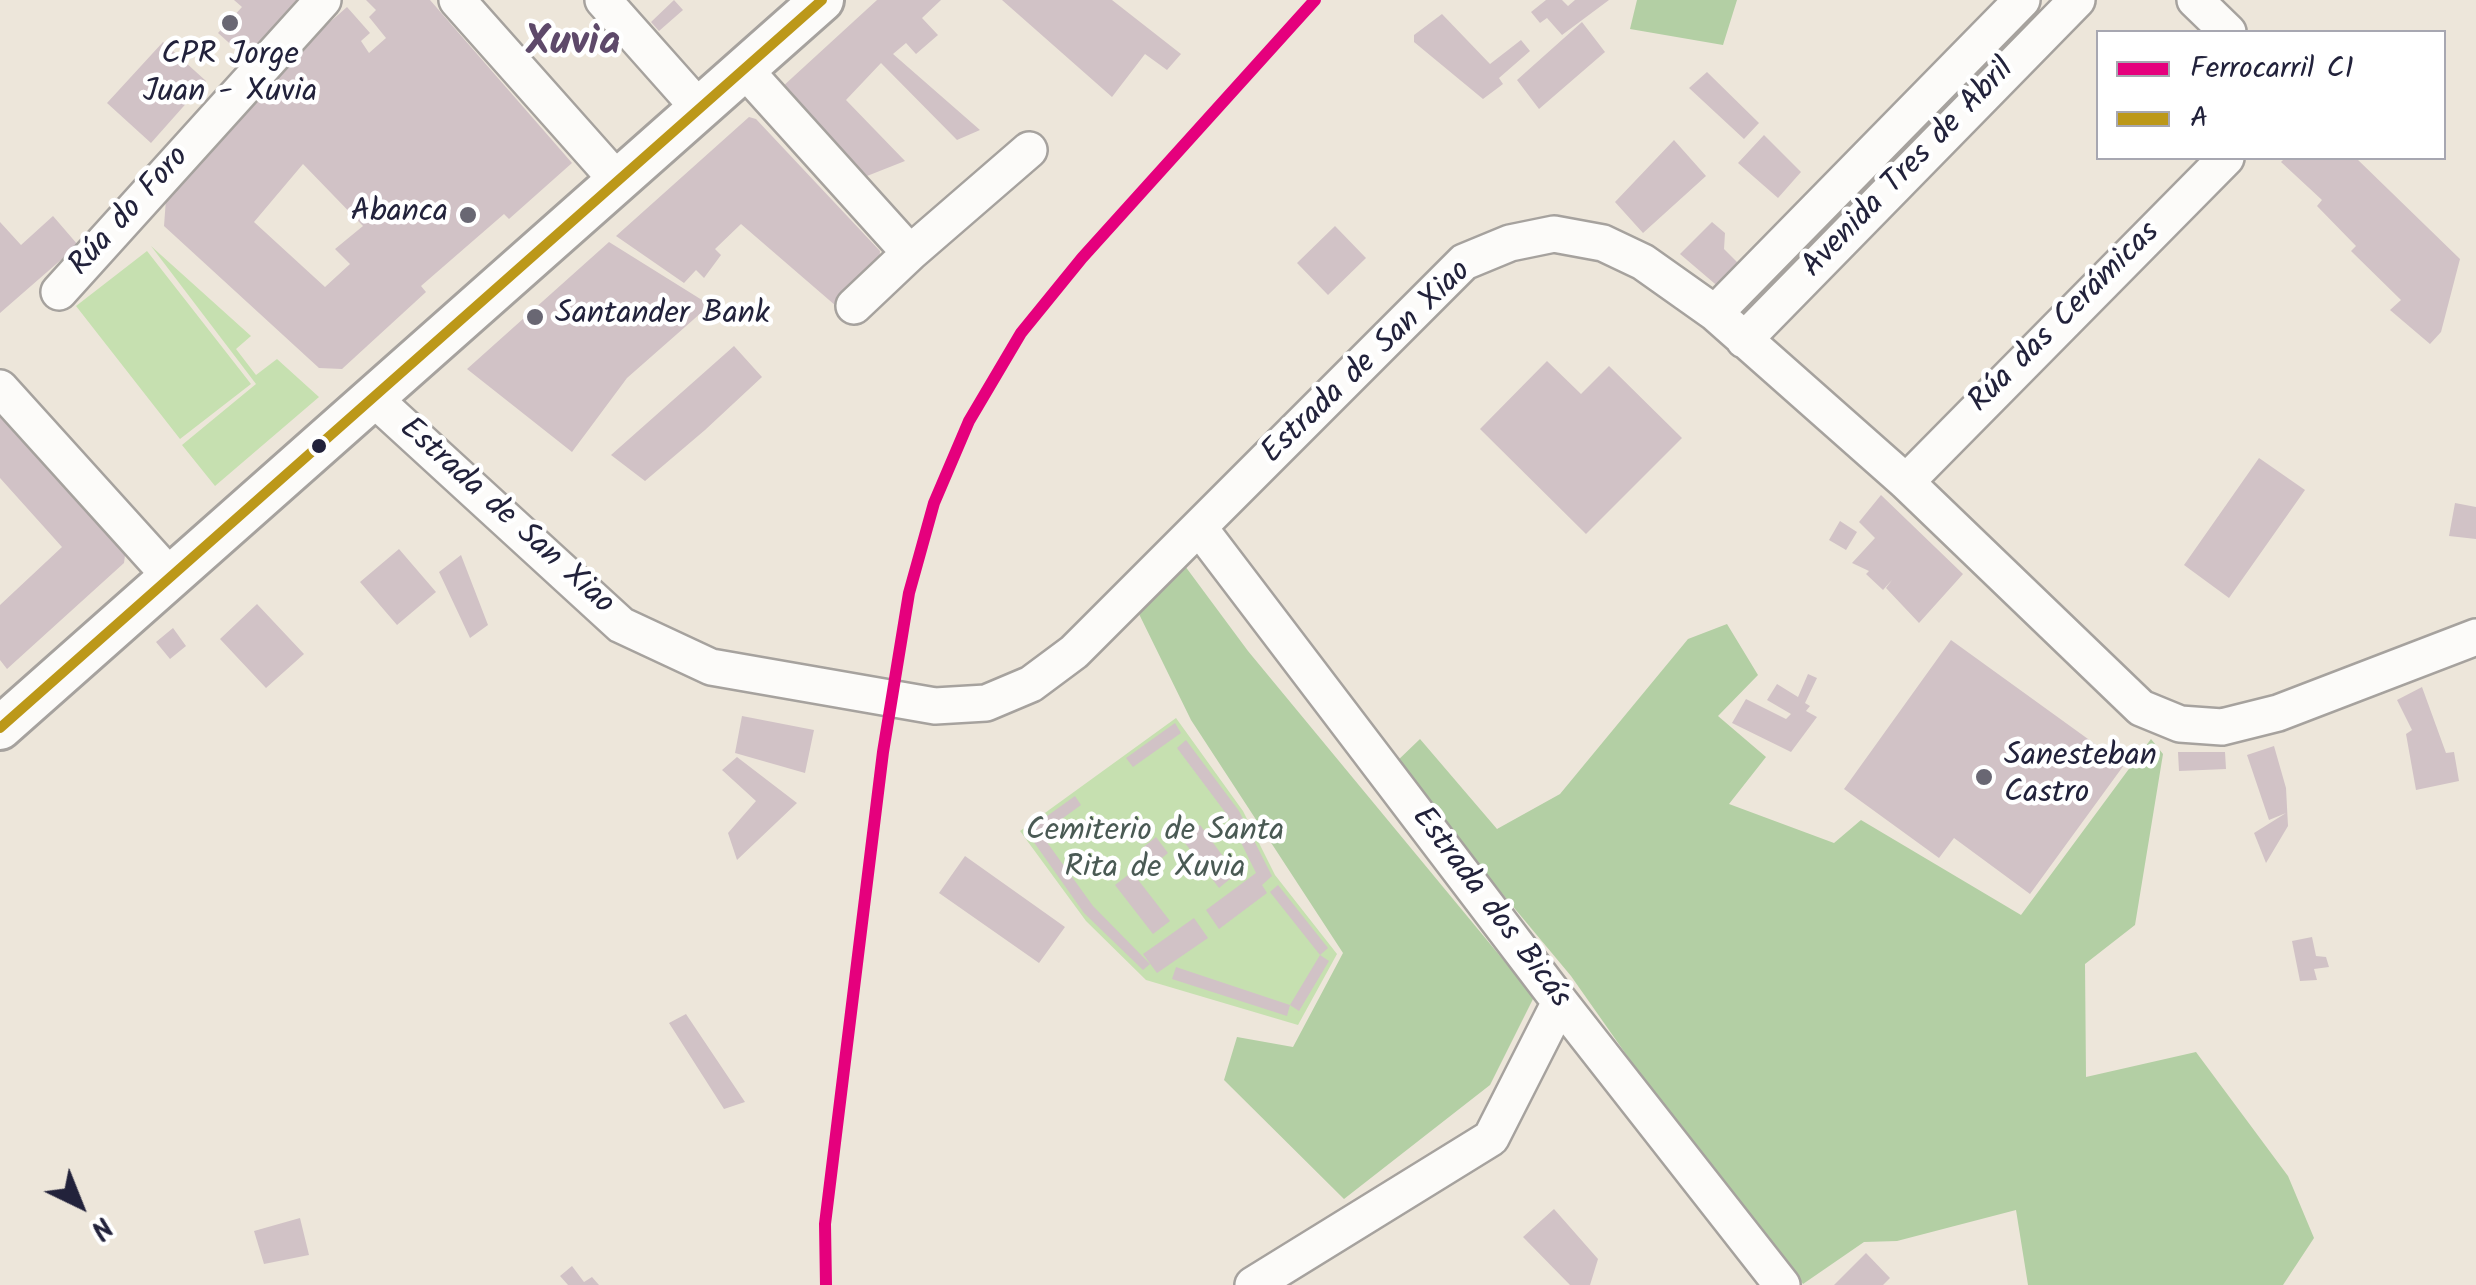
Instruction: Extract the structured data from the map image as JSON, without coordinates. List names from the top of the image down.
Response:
{
  "streets": {
    "street": [
      "Avenida Tres de Abril",
      "Rúa do Foro",
      "Rúa das Cerámicas",
      "Estrada de San Xiao",
      "Estrada dos Bicás"
    ]
  },
  "crossings": [
    ["Avenida Tres de Abril", "Estrada de San Xiao"],
    ["Rúa das Cerámicas", "Estrada de San Xiao"],
    ["Estrada de San Xiao", "Estrada dos Bicás"]
  ],
  "districts": ["Xuvia"],
  "parks": ["Cemiterio de Santa Rita de Xuvia"],
  "places": [
    "CPR Jorge Juan - Xuvia",
    "Abanca",
    "Santander Bank",
    "Sanesteban Castro"
  ],
  "lines": ["rail line C1", "transit line A"],
  "legend": ["Ferrocarril C1", "A"],
  "north": "bottom right"
}
